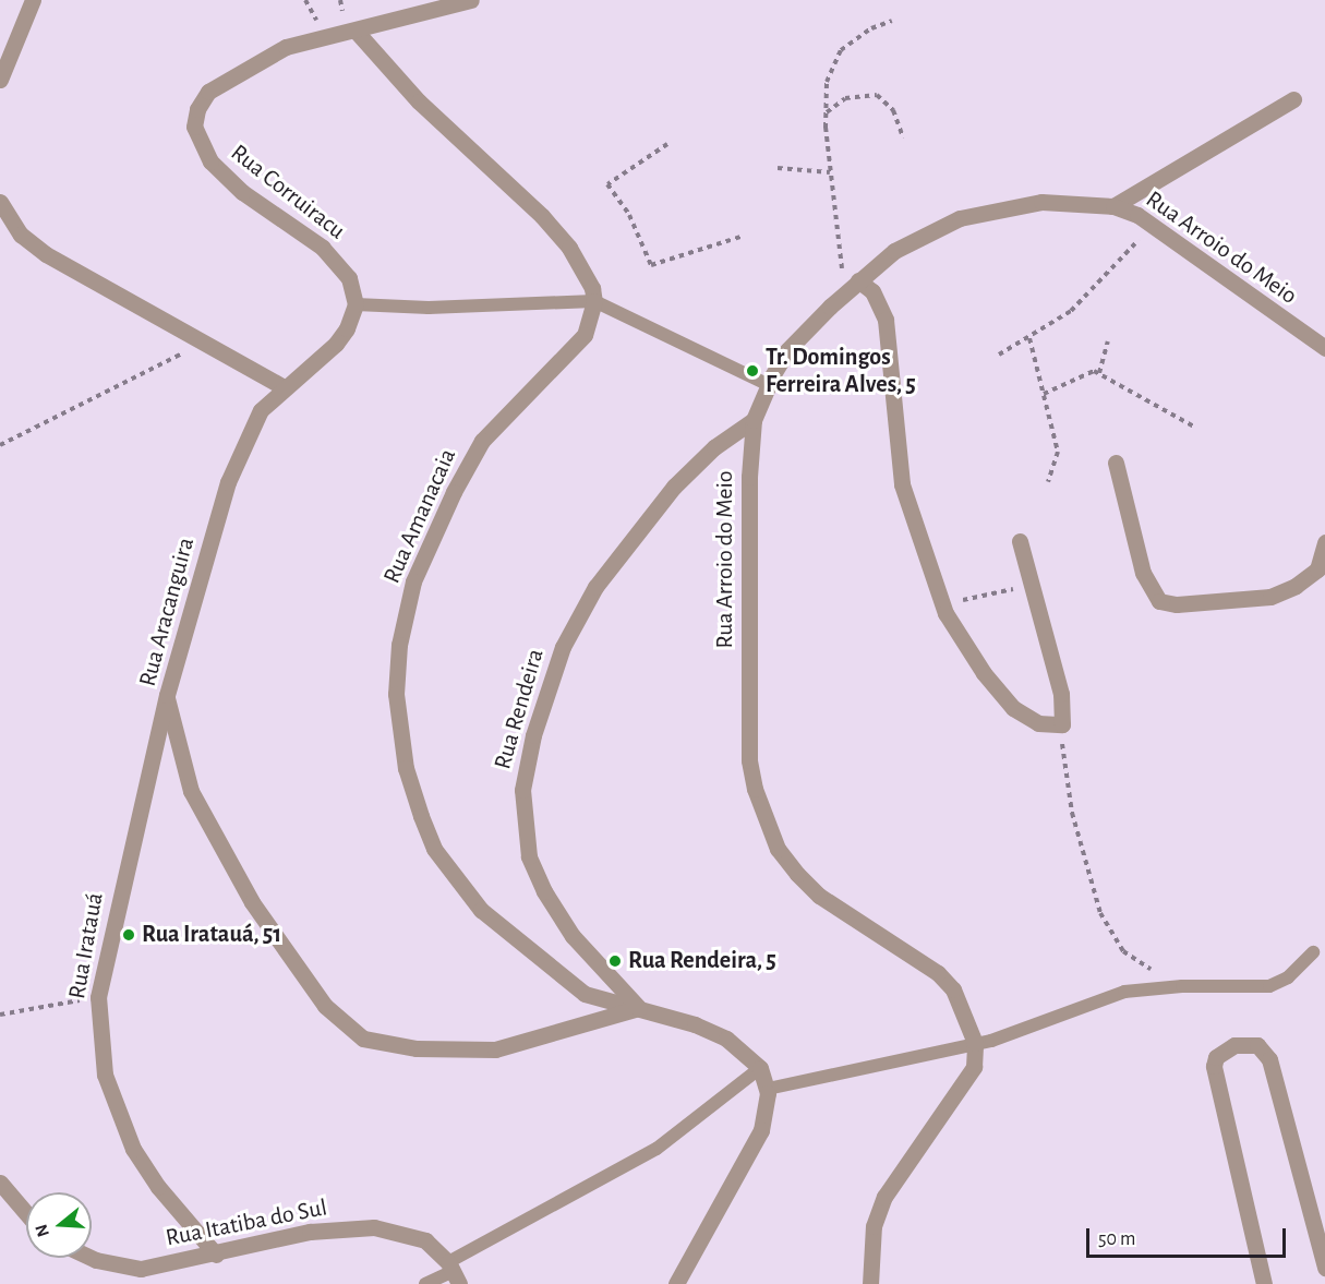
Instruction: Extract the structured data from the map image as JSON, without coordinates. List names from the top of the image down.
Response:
{
  "streets": {
    "street": [
      "Rua Corruiracu",
      "Rua Arroio do Meio",
      "Rua Amanacaia",
      "Rua Aracanguira",
      "Rua Rendeira",
      "Rua Iratauá",
      "Rua Itatiba do Sul"
    ]
  },
  "crossings": [
    ["Rua Arroio do Meio", "Rua Rendeira"],
    ["Rua Amanacaia", "Rua Aracanguira"],
    ["Rua Amanacaia", "Rua Rendeira"],
    ["Rua Aracanguira", "Rua Rendeira"],
    ["Rua Aracanguira", "Rua Iratauá"],
    ["Rua Iratauá", "Rua Itatiba do Sul"]
  ],
  "places": ["Tr. Domingos Ferreira Alves, 5", "Rua Iratauá, 51", "Rua Rendeira, 5"],
  "scale_bar": "50 m",
  "north": "left"
}
